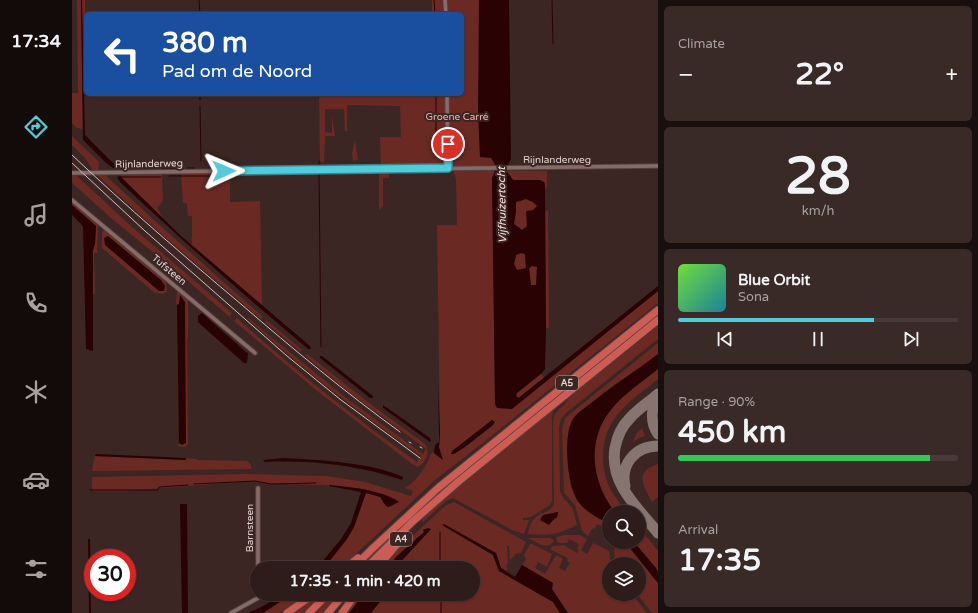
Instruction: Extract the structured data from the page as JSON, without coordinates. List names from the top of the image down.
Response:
{
  "streets": {
    "highway": ["A5", "A4"],
    "street": ["Rijnlanderweg", "Tufsteen", "Barnsteen"]
  },
  "crossings": [
    ["A5", "A4"]
  ],
  "water": ["Vijfhuizertocht"],
  "parks": ["Groene Carré"],
  "page": {
    "tabs": "17:34",
    "tile": [
      "Climate",
      ["28", "km/h"],
      ["Range · 90%", "450 km"],
      ["Arrival", "17:35"]
    ],
    "turn": ["380 m", "Pad om de Noord"],
    "heat": ["−", "22°", "+"],
    "song": ["Blue Orbit", "Sona"],
    "limit": "30",
    "trip": "17:35 · 1 min · 420 m"
  }
}
